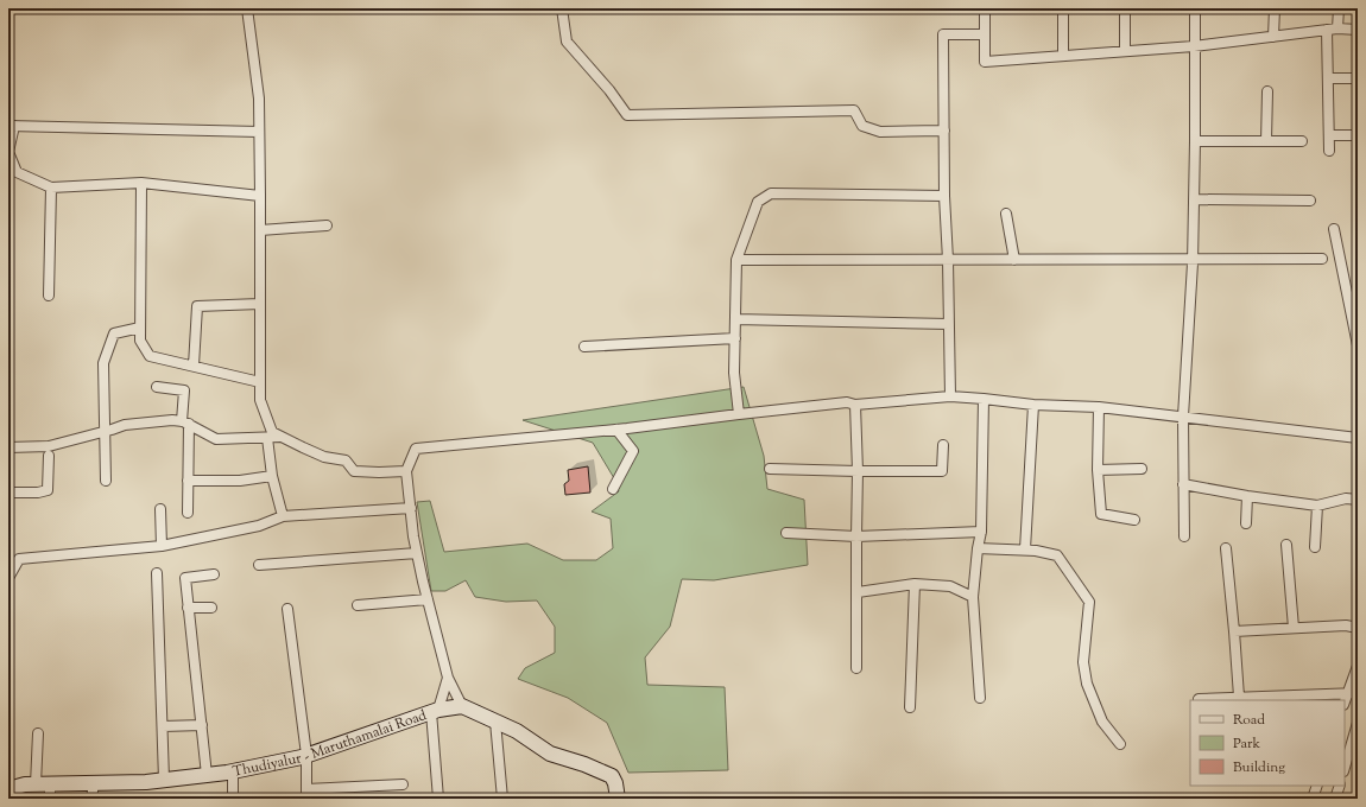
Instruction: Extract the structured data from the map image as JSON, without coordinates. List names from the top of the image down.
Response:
{
  "streets": {
    "main road": ["Thudiyalur - Maruthamalai Road"]
  },
  "legend": ["Road", "Park", "Building"]
}
